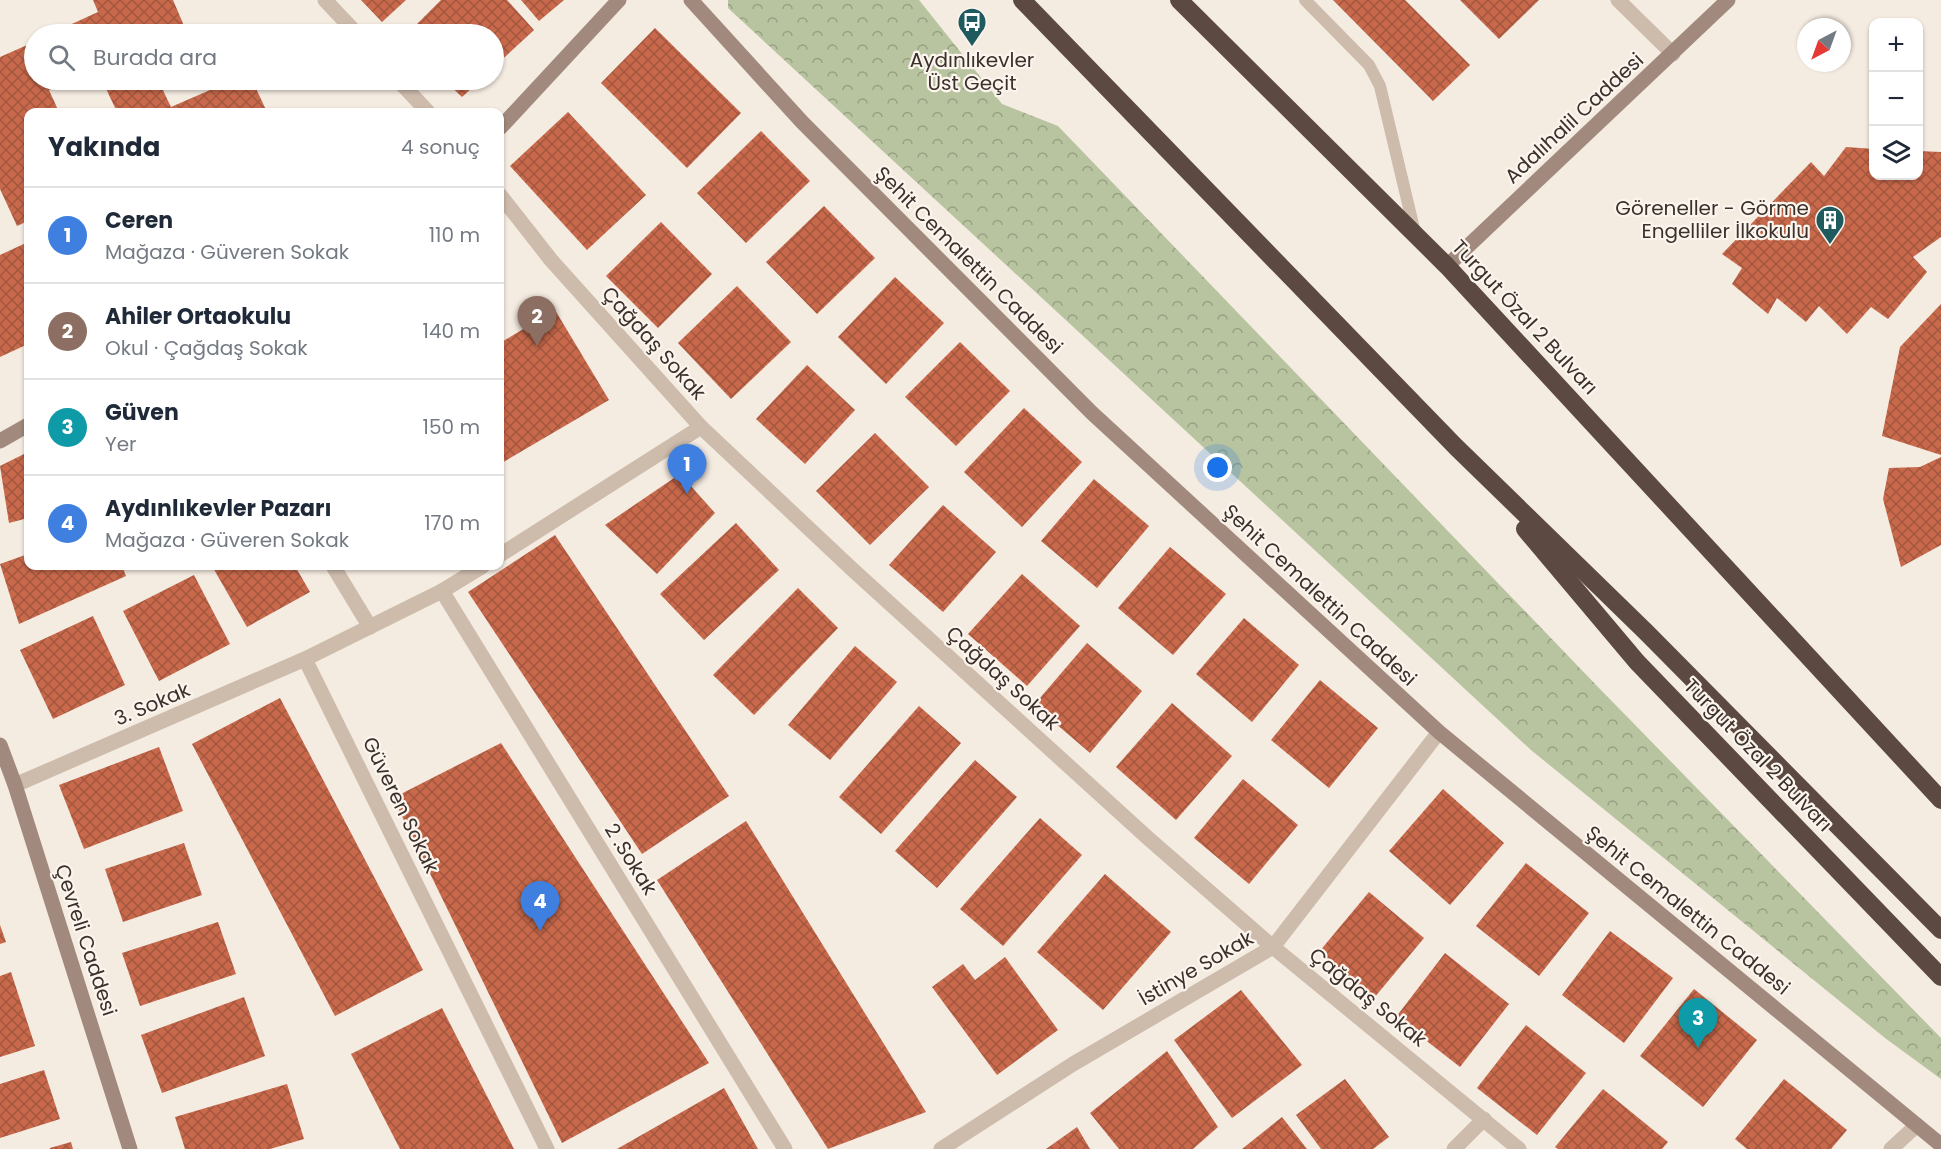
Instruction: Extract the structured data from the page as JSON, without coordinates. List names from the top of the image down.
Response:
{
  "streets": {
    "highway": ["Turgut Özal 2 Bulvarı"],
    "street": [
      "Adalıhalil Caddesi",
      "Şehit Cemalettin Caddesi",
      "Çağdaş Sokak",
      "3. Sokak",
      "Güveren Sokak",
      "2 .Sokak",
      "Çevreli Caddesi",
      "İstinye Sokak"
    ]
  },
  "crossings": [
    ["Adalıhalil Caddesi", "Turgut Özal 2 Bulvarı"],
    ["Şehit Cemalettin Caddesi", "İstinye Sokak"],
    ["Çağdaş Sokak", "İstinye Sokak"],
    ["3. Sokak", "Güveren Sokak"],
    ["3. Sokak", "Çevreli Caddesi"]
  ],
  "places": {
    "bus stop": ["Aydınlıkevler Üst Geçit"],
    "building": ["Göreneller - Görme Engelliler İlkokulu"]
  },
  "north": "bottom left",
  "page": {
    "map_buttons": ["+", "−"],
    "search": "Burada ara",
    "heading": ["Yakında", "4 sonuç"],
    "list": [
      {
        "mark": "1",
        "name": "Ceren",
        "note": "Mağaza · Güveren Sokak",
        "value": "110 m"
      },
      {
        "mark": "2",
        "name": "Ahiler Ortaokulu",
        "note": "Okul · Çağdaş Sokak",
        "value": "140 m"
      },
      {
        "mark": "3",
        "name": "Güven",
        "note": "Yer",
        "value": "150 m"
      },
      {
        "mark": "4",
        "name": "Aydınlıkevler Pazarı",
        "note": "Mağaza · Güveren Sokak",
        "value": "170 m"
      }
    ],
    "pins": [
      "2",
      "1",
      "4",
      "3"
    ]
  }
}
